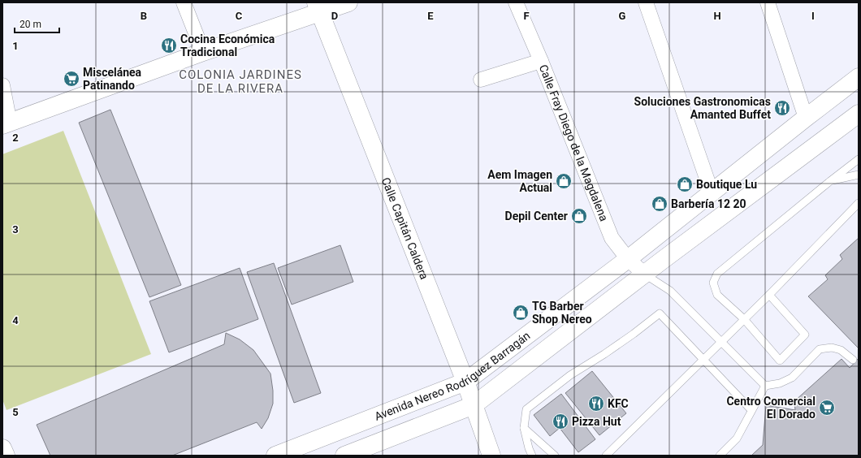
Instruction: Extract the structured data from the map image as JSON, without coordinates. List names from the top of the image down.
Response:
{
  "streets": {
    "street": ["Calle Fray Diego de la Magdalena", "Calle Capitán Caldera", "Avenida Nereo Rodríguez Barragán"]
  },
  "crossings": [
    ["Calle Fray Diego de la Magdalena", "Avenida Nereo Rodríguez Barragán"],
    ["Calle Capitán Caldera", "Avenida Nereo Rodríguez Barragán"]
  ],
  "districts": ["COLONIA JARDINES DE LA RIVERA"],
  "places": {
    "restaurant": [
      "Cocina Económica Tradicional",
      "Soluciones Gastronomicas Amanted Buffet",
      "KFC",
      "Pizza Hut"
    ],
    "supermarket": ["Miscelánea Patinando", "Centro Comercial El Dorado"],
    "shop": [
      "Aem Imagen Actual",
      "Boutique Lu",
      "Barbería 12 20",
      "Depil Center",
      "TG Barber Shop Nereo"
    ]
  },
  "scale_bar": "20 m",
  "grid": {
    "columns": [
      "B",
      "C",
      "D",
      "E",
      "F",
      "G",
      "H",
      "I"
    ],
    "rows": [
      "1",
      "2",
      "3",
      "4",
      "5"
    ]
  }
}
